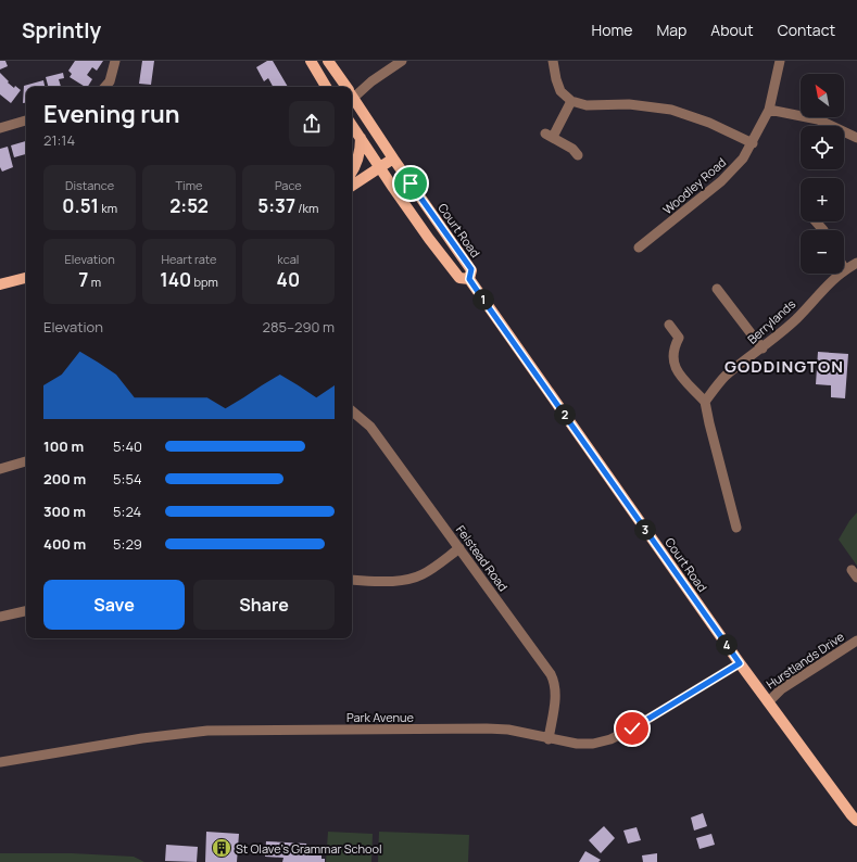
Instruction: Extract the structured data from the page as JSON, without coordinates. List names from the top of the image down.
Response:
{
  "streets": {
    "main road": ["Court Road"],
    "street": [
      "Woodley Road",
      "Berrylands",
      "Felstead Road",
      "Hurstlands Drive",
      "Park Avenue"
    ]
  },
  "crossings": [
    ["Court Road", "Hurstlands Drive"],
    ["Court Road", "Park Avenue"],
    ["Felstead Road", "Park Avenue"]
  ],
  "districts": ["GODDINGTON"],
  "places": {
    "building": ["St Olave's Grammar School"]
  },
  "north": "top left",
  "page": {
    "header": "Sprintly",
    "nav": [
      "Home",
      "Map",
      "About",
      "Contact"
    ],
    "map_buttons": ["+", "−"],
    "heading": ["Evening run", "21:14"],
    "stats": [
      ["Distance", "0.51 km"],
      ["Time", "2:52"],
      ["Pace", "5:37 /km"],
      ["Elevation", "7 m"],
      ["Heart rate", "140 bpm"],
      ["kcal", "40"]
    ],
    "pins": [
      "1",
      "2",
      "3",
      "4"
    ],
    "chart": ["Elevation", "285–290 m"],
    "list": [
      {
        "name": "100 m",
        "note": "5:40"
      },
      {
        "name": "200 m",
        "note": "5:54"
      },
      {
        "name": "300 m",
        "note": "5:24"
      },
      {
        "name": "400 m",
        "note": "5:29"
      }
    ],
    "buttons": ["Save", "Share"]
  }
}
